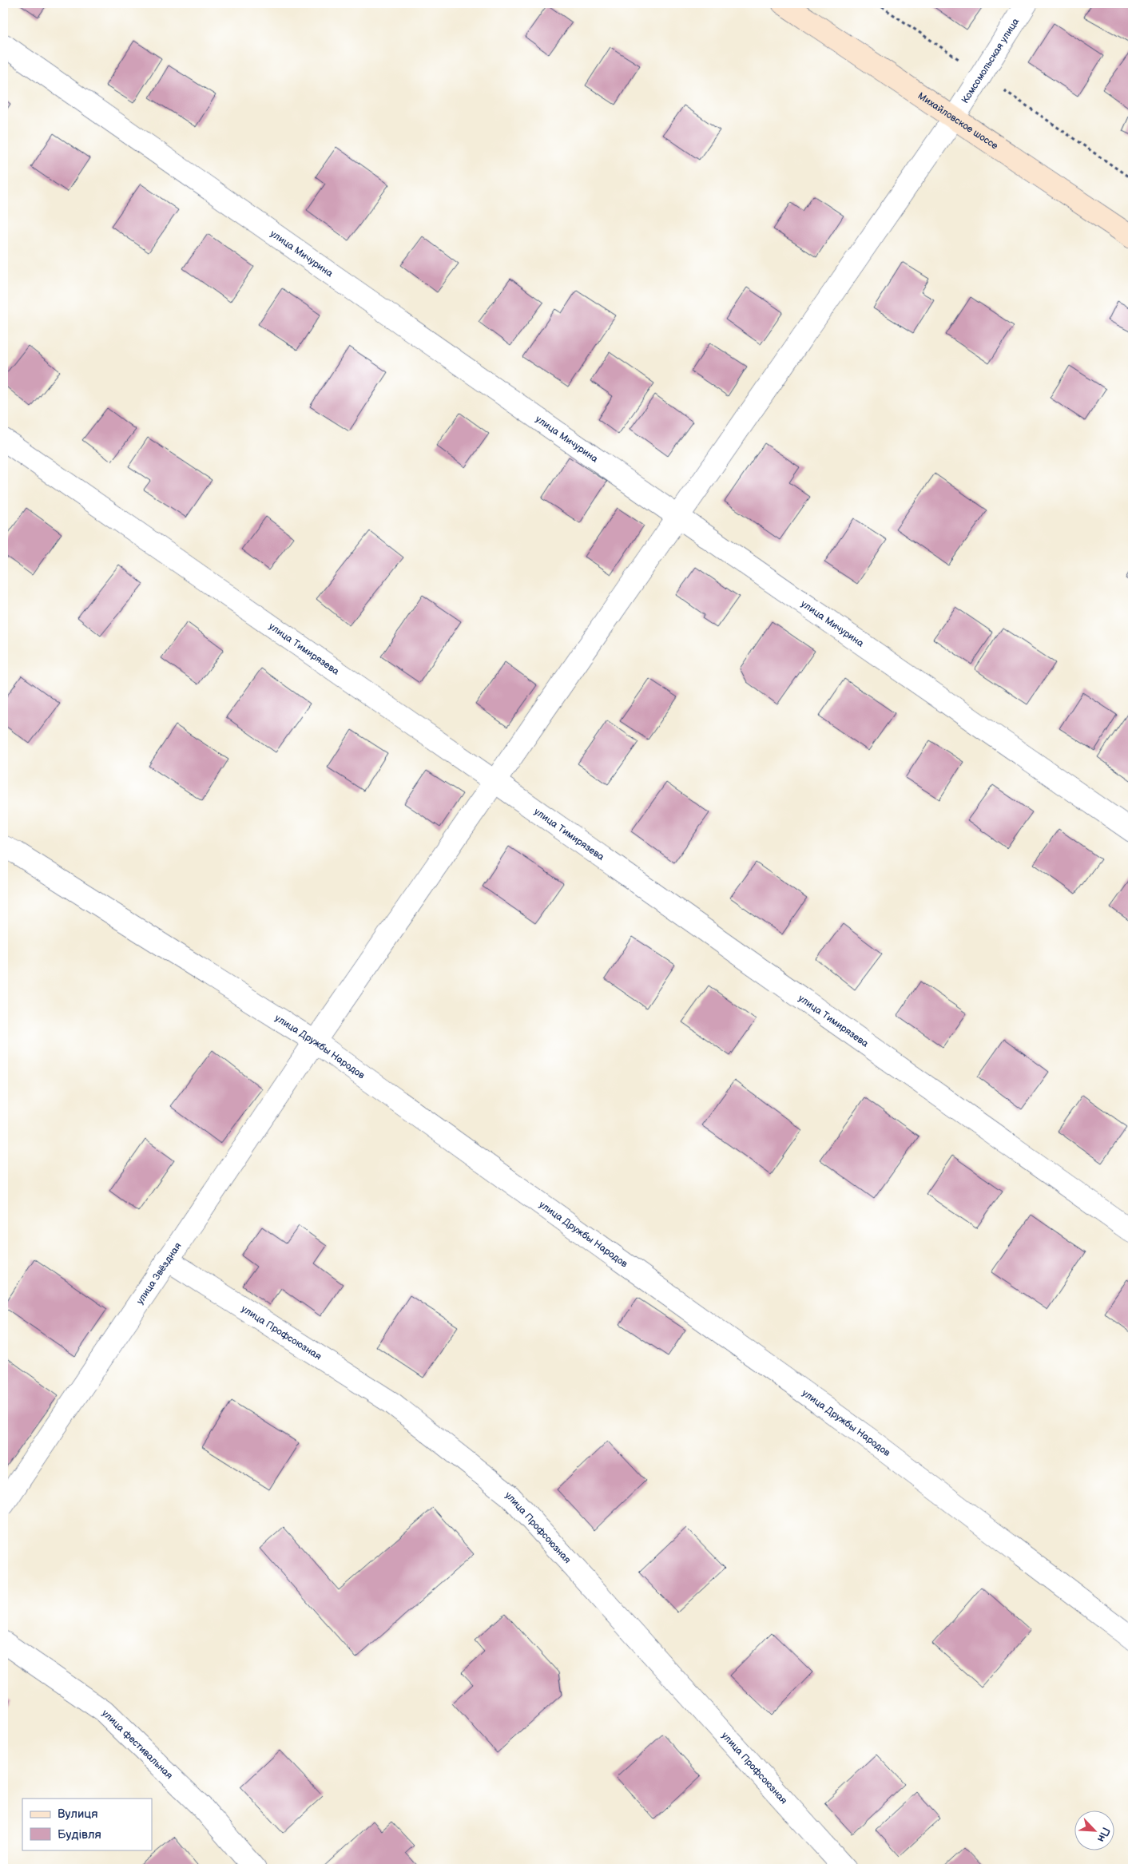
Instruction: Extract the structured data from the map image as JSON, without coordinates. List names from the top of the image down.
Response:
{
  "streets": {
    "main road": ["Михайловское шоссе"],
    "street": [
      "Комсомольская улица",
      "улица Мичурина",
      "улица Тимирязева",
      "улица Дружбы Народов",
      "улица Звёздная",
      "улица Профсоюзная",
      "улица фестивальная"
    ]
  },
  "crossings": [
    ["Комсомольская улица", "Михайловское шоссе"],
    ["Комсомольская улица", "улица Мичурина"],
    ["Комсомольская улица", "улица Звёздная"],
    ["улица Мичурина", "улица Звёздная"],
    ["улица Тимирязева", "улица Звёздная"],
    ["улица Дружбы Народов", "улица Звёздная"],
    ["улица Звёздная", "улица Профсоюзная"]
  ],
  "legend": ["Вулиця", "Будівля"],
  "north": "bottom right"
}
